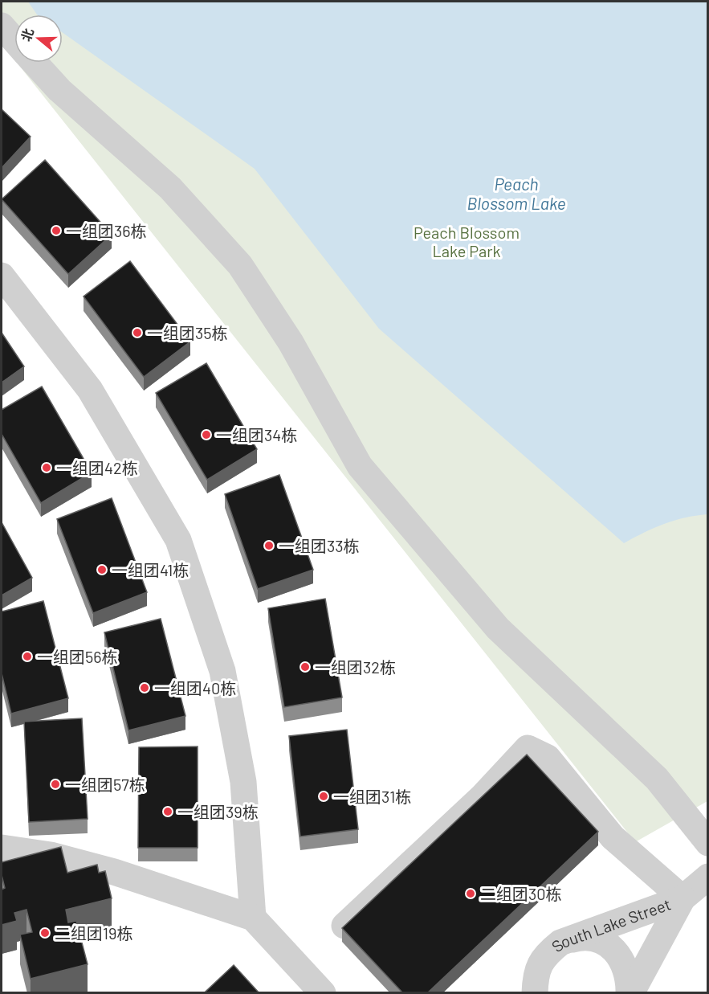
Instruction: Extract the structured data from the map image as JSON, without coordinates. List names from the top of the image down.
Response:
{
  "streets": {
    "street": ["South Lake Street"]
  },
  "water": ["Peach Blossom Lake"],
  "parks": ["Peach Blossom Lake Park"],
  "places": [
    "一组团36栋",
    "一组团35栋",
    "一组团34栋",
    "一组团42栋",
    "一组团33栋",
    "一组团41栋",
    "一组团56栋",
    "一组团32栋",
    "一组团40栋",
    "一组团57栋",
    "一组团31栋",
    "一组团39栋",
    "二组团30栋",
    "二组团19栋"
  ],
  "north": "left"
}
